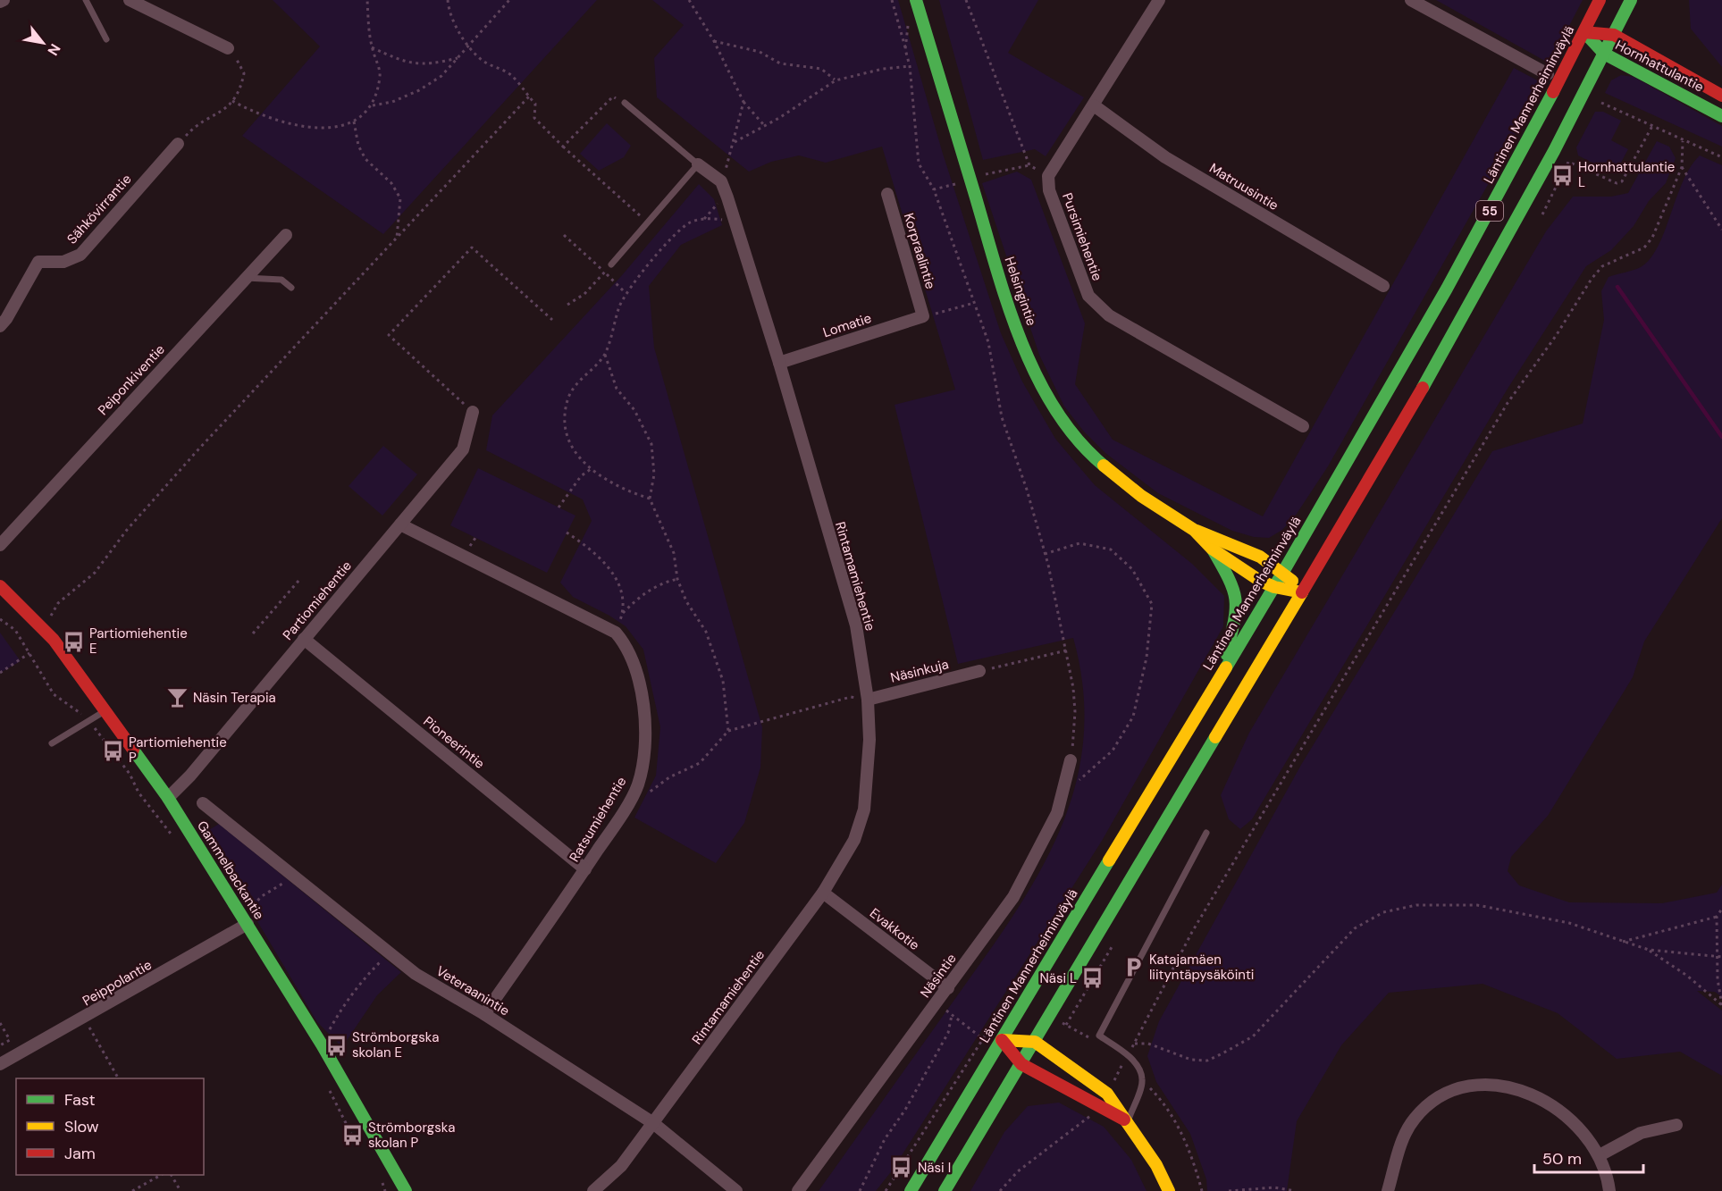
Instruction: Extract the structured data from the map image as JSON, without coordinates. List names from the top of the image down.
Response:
{
  "streets": {
    "main road": [
      "Hornhattulantie",
      "Läntinen Mannerheiminväylä",
      "55",
      "Helsingintie",
      "Gammelbackantie"
    ],
    "street": [
      "Matruusintie",
      "Sähkövirrantie",
      "Pursimiehentie",
      "Korpraalintie",
      "Lomatie",
      "Peiponkiventie",
      "Rintamamiehentie",
      "Partiomiehentie",
      "Näsinkuja",
      "Pioneerintie",
      "Ratsumiehentie",
      "Evakkotie",
      "Näsintie",
      "Peippolantie",
      "Veteraanintie"
    ]
  },
  "crossings": [
    ["Hornhattulantie", "Läntinen Mannerheiminväylä"],
    ["Hornhattulantie", "55"],
    ["Läntinen Mannerheiminväylä", "Helsingintie"],
    ["55", "Helsingintie"],
    ["Korpraalintie", "Lomatie"],
    ["Lomatie", "Rintamamiehentie"],
    ["Rintamamiehentie", "Näsinkuja"],
    ["Rintamamiehentie", "Evakkotie"],
    ["Rintamamiehentie", "Veteraanintie"],
    ["Partiomiehentie", "Pioneerintie"],
    ["Partiomiehentie", "Gammelbackantie"],
    ["Pioneerintie", "Ratsumiehentie"],
    ["Ratsumiehentie", "Veteraanintie"],
    ["Gammelbackantie", "Peippolantie"],
    ["Evakkotie", "Näsintie"]
  ],
  "places": {
    "bus stop": [
      "Hornhattulantie L",
      "Partiomiehentie E",
      "Partiomiehentie P",
      "Näsi L",
      "Strömborgska skolan E",
      "Strömborgska skolan P",
      "Näsi I"
    ],
    "bar": ["Näsin Terapia"],
    "parking": ["Katajamäen liityntäpysäköinti"]
  },
  "legend": ["Fast", "Slow", "Jam"],
  "scale_bar": "50 m",
  "north": "bottom right"
}
